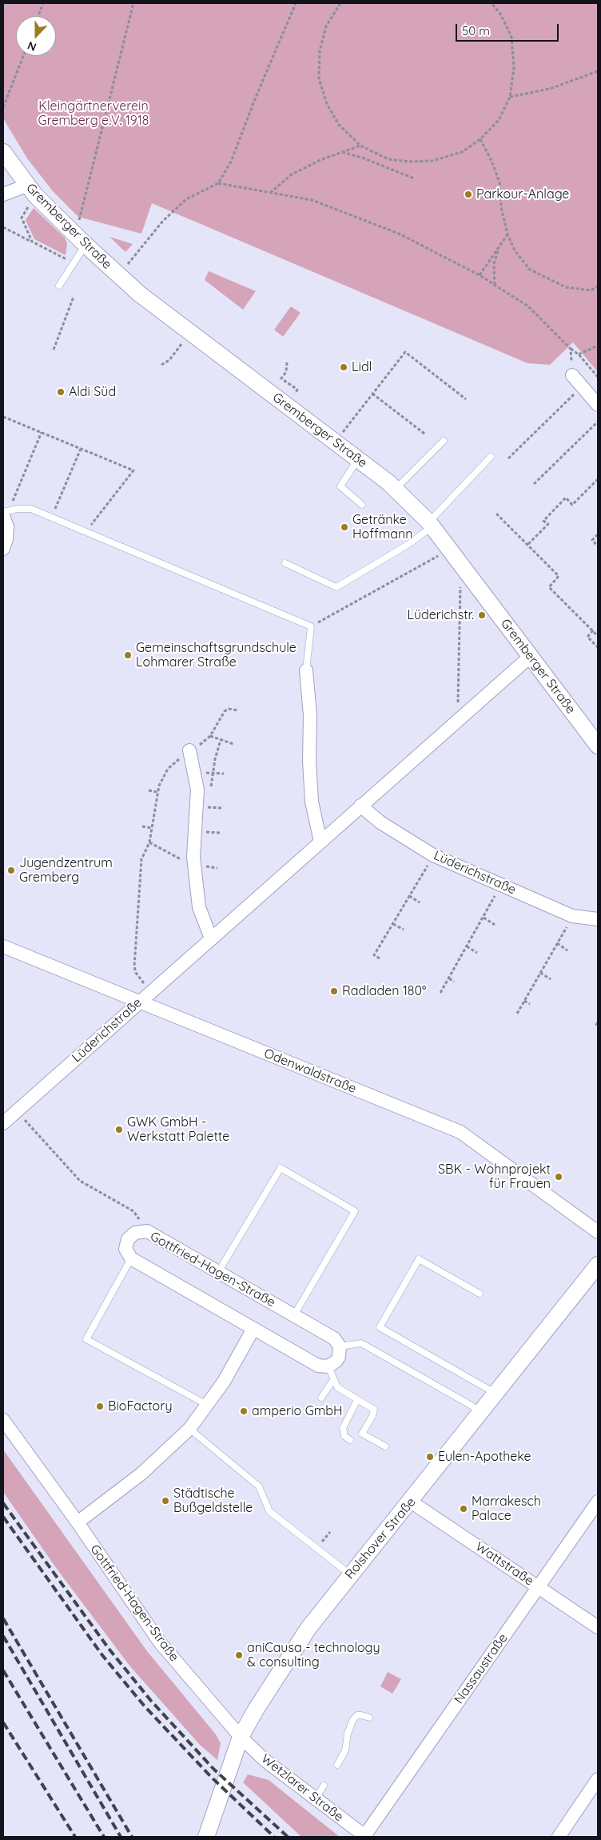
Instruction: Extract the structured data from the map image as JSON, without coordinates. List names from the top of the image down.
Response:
{
  "streets": {
    "street": [
      "Gremberger Straße",
      "Lüderichstraße",
      "Odenwaldstraße",
      "Gottfried-Hagen-Straße",
      "Rolshover Straße",
      "Wattstraße",
      "Nassaustraße",
      "Wetzlarer Straße"
    ]
  },
  "crossings": [
    ["Gremberger Straße", "Lüderichstraße"],
    ["Lüderichstraße", "Odenwaldstraße"],
    ["Gottfried-Hagen-Straße", "Rolshover Straße"],
    ["Gottfried-Hagen-Straße", "Wetzlarer Straße"],
    ["Rolshover Straße", "Wattstraße"],
    ["Rolshover Straße", "Wetzlarer Straße"],
    ["Wattstraße", "Nassaustraße"],
    ["Nassaustraße", "Wetzlarer Straße"]
  ],
  "parks": ["Kleingärtnerverein Gremberg e.V. 1918"],
  "places": [
    "Parkour-Anlage",
    "Lidl",
    "Aldi Süd",
    "Getränke Hoffmann",
    "Lüderichstr.",
    "Gemeinschaftsgrundschule Lohmarer Straße",
    "Jugendzentrum Gremberg",
    "Radladen 180°",
    "GWK GmbH - Werkstatt Palette",
    "SBK - Wohnprojekt für Frauen",
    "BioFactory",
    "amperio GmbH",
    "Eulen-Apotheke",
    "Städtische Bußgeldstelle",
    "Marrakesch Palace",
    "aniCausa - technology & consulting"
  ],
  "scale_bar": "50 m",
  "north": "bottom"
}
